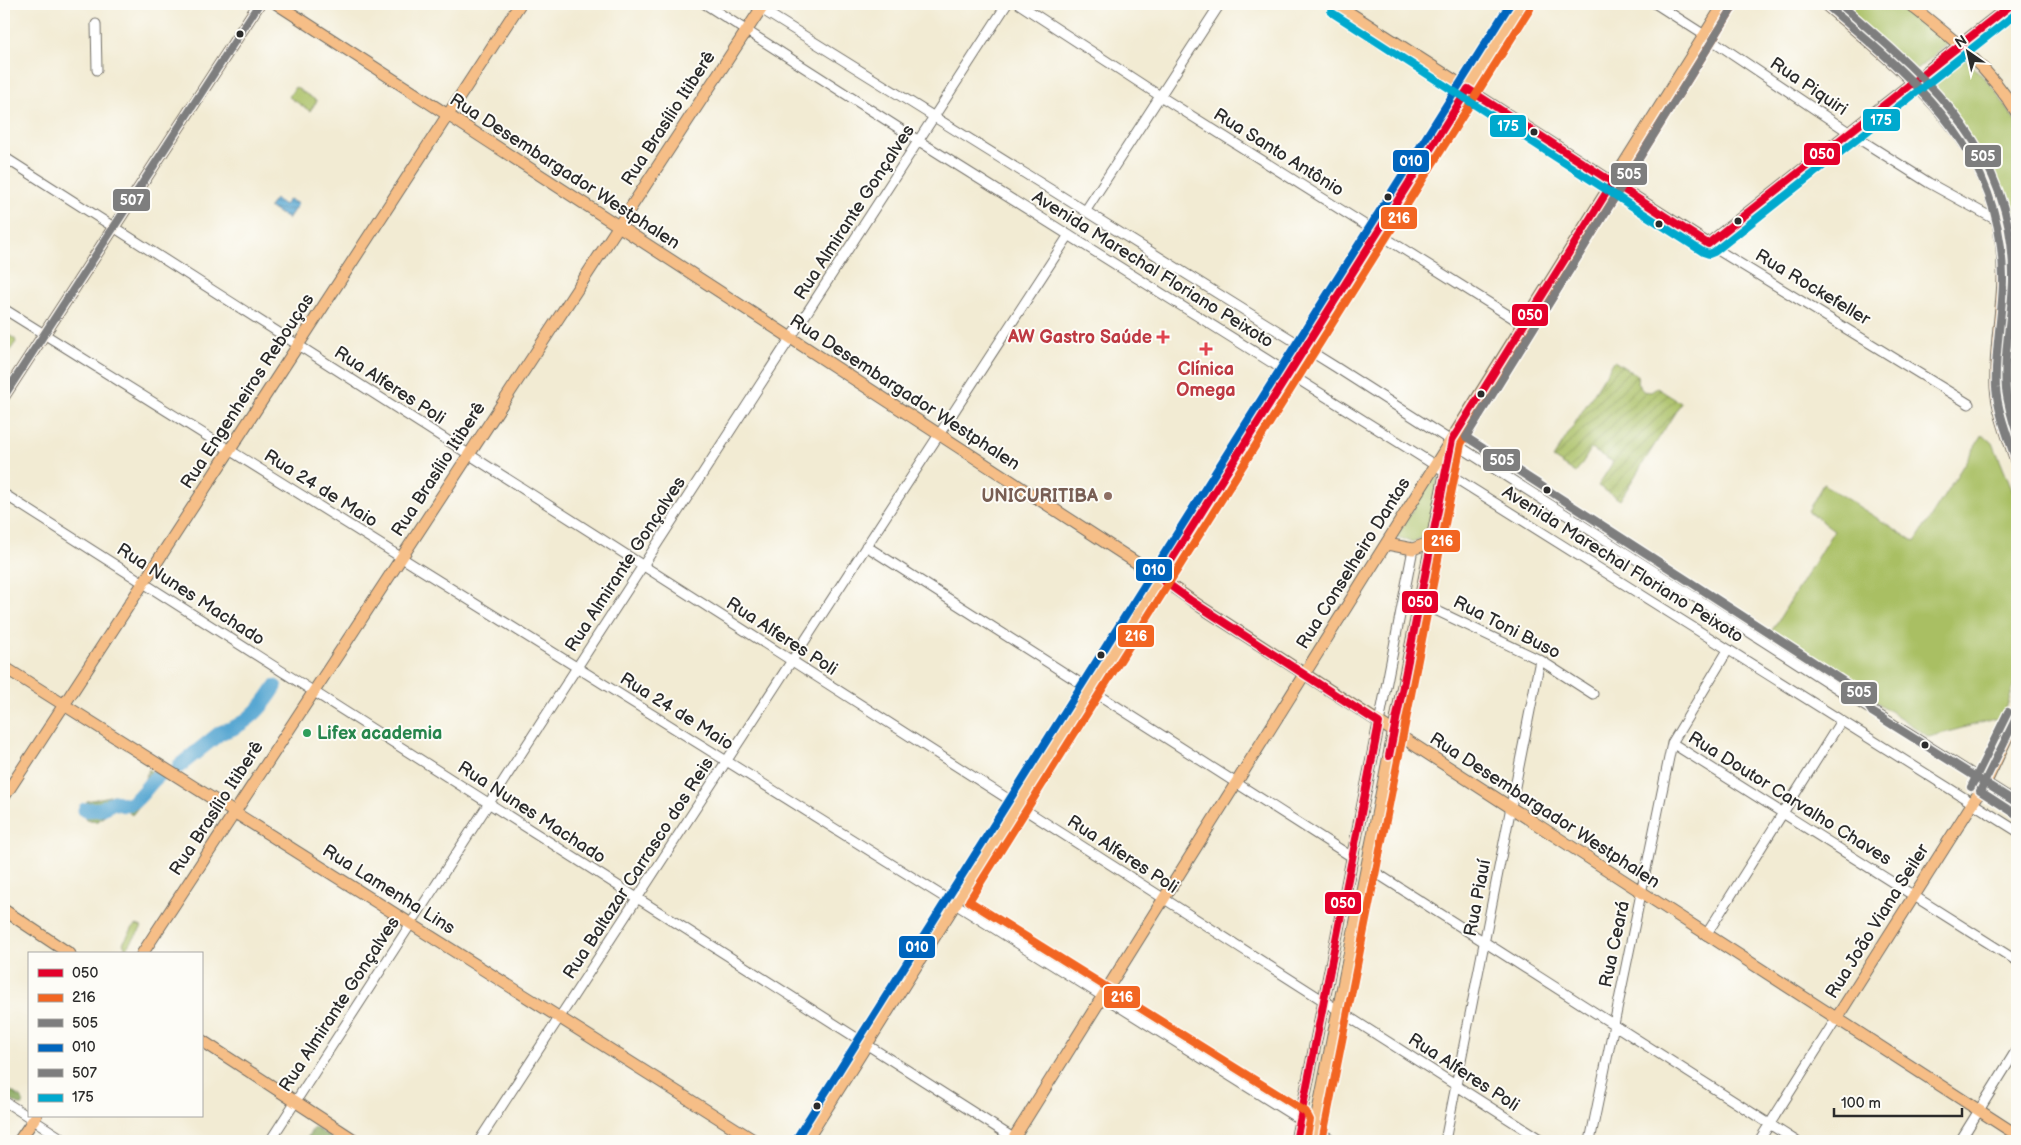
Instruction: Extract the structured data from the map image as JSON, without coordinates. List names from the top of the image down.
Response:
{
  "streets": {
    "main road": [
      "Rua Brasílio Itiberê",
      "Rua Desembargador Westphalen",
      "Rua Rockefeller",
      "Rua Engenheiros Rebouças",
      "Rua Conselheiro Dantas",
      "Rua Lamenha Lins",
      "Rua João Viana Seiler"
    ],
    "street": [
      "Rua Piquiri",
      "Rua Santo Antônio",
      "Rua Almirante Gonçalves",
      "Avenida Marechal Floriano Peixoto",
      "Rua Alferes Poli",
      "Rua 24 de Maio",
      "Rua Nunes Machado",
      "Rua Toni Buso",
      "Rua Doutor Carvalho Chaves",
      "Rua Baltazar Carrasco dos Reis",
      "Rua Piauí",
      "Rua Ceará"
    ]
  },
  "crossings": [
    ["Rua Piquiri", "Rua Conselheiro Dantas"],
    ["Rua Brasílio Itiberê", "Rua Desembargador Westphalen"],
    ["Rua Brasílio Itiberê", "Avenida Marechal Floriano Peixoto"],
    ["Rua Brasílio Itiberê", "Rua Alferes Poli"],
    ["Rua Brasílio Itiberê", "Rua 24 de Maio"],
    ["Rua Brasílio Itiberê", "Rua Nunes Machado"],
    ["Rua Brasílio Itiberê", "Rua Lamenha Lins"],
    ["Rua Santo Antônio", "Rua Conselheiro Dantas"],
    ["Rua Desembargador Westphalen", "Rua Almirante Gonçalves"],
    ["Rua Desembargador Westphalen", "Rua Engenheiros Rebouças"],
    ["Rua Desembargador Westphalen", "Rua Conselheiro Dantas"],
    ["Rua Desembargador Westphalen", "Rua Baltazar Carrasco dos Reis"],
    ["Rua Desembargador Westphalen", "Rua Piauí"],
    ["Rua Desembargador Westphalen", "Rua João Viana Seiler"],
    ["Rua Desembargador Westphalen", "Rua Ceará"],
    ["Rua Almirante Gonçalves", "Avenida Marechal Floriano Peixoto"],
    ["Rua Almirante Gonçalves", "Rua Alferes Poli"],
    ["Rua Almirante Gonçalves", "Rua 24 de Maio"],
    ["Rua Almirante Gonçalves", "Rua Nunes Machado"],
    ["Rua Almirante Gonçalves", "Rua Lamenha Lins"],
    ["Avenida Marechal Floriano Peixoto", "Rua Conselheiro Dantas"],
    ["Avenida Marechal Floriano Peixoto", "Rua Baltazar Carrasco dos Reis"],
    ["Avenida Marechal Floriano Peixoto", "Rua João Viana Seiler"],
    ["Avenida Marechal Floriano Peixoto", "Rua Ceará"],
    ["Rua Rockefeller", "Rua Conselheiro Dantas"],
    ["Rua Alferes Poli", "Rua Engenheiros Rebouças"],
    ["Rua Alferes Poli", "Rua Conselheiro Dantas"],
    ["Rua Alferes Poli", "Rua Baltazar Carrasco dos Reis"],
    ["Rua Alferes Poli", "Rua Piauí"],
    ["Rua Engenheiros Rebouças", "Rua 24 de Maio"],
    ["Rua Engenheiros Rebouças", "Rua Nunes Machado"],
    ["Rua Engenheiros Rebouças", "Rua Lamenha Lins"],
    ["Rua 24 de Maio", "Rua Conselheiro Dantas"],
    ["Rua 24 de Maio", "Rua Baltazar Carrasco dos Reis"],
    ["Rua Conselheiro Dantas", "Rua Nunes Machado"],
    ["Rua Nunes Machado", "Rua Baltazar Carrasco dos Reis"],
    ["Rua Toni Buso", "Rua Piauí"],
    ["Rua Doutor Carvalho Chaves", "Rua João Viana Seiler"],
    ["Rua Doutor Carvalho Chaves", "Rua Ceará"],
    ["Rua Baltazar Carrasco dos Reis", "Rua Lamenha Lins"]
  ],
  "places": {
    "health": ["AW Gastro Saúde", "Clínica Omega"],
    "other": ["UNICURITIBA", "Lifex academia"]
  },
  "lines": [
    "transit line 050",
    "transit line 505",
    "transit line 010",
    "transit line 507",
    "transit line 216",
    "transit line 175"
  ],
  "legend": [
    "050",
    "216",
    "505",
    "010",
    "507",
    "175"
  ],
  "scale_bar": "100 m",
  "north": "top left"
}
